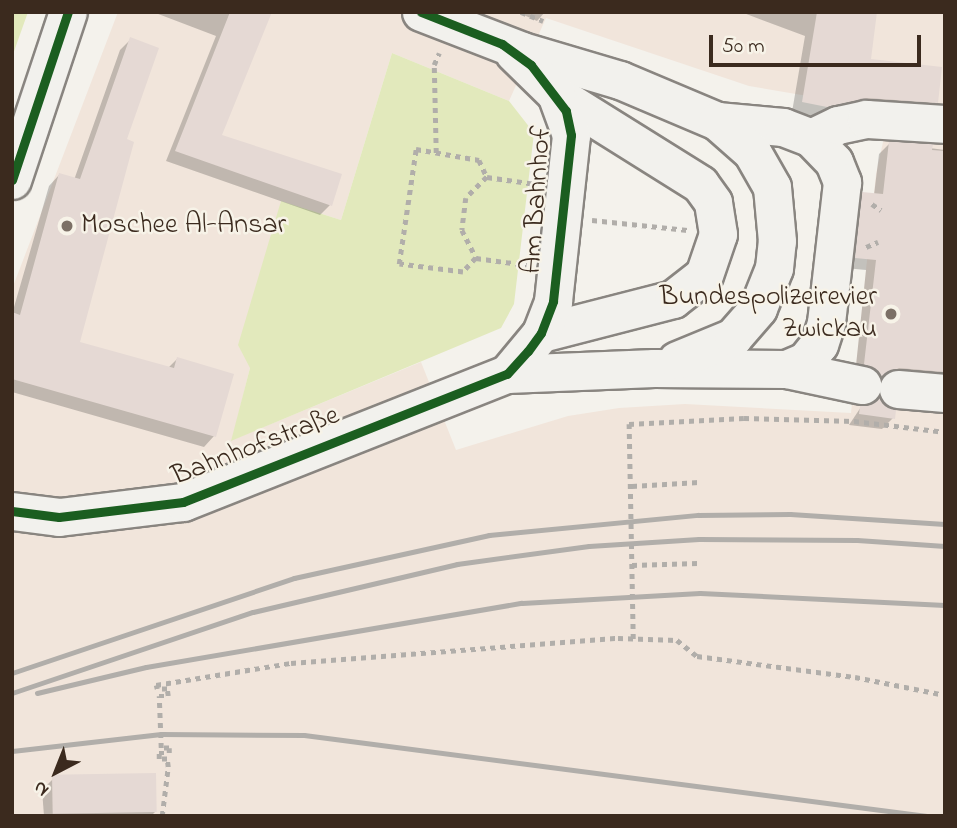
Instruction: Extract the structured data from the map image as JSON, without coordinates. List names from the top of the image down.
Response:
{
  "streets": {
    "street": ["Am Bahnhof", "Bahnhofstraße"]
  },
  "crossings": [
    ["Am Bahnhof", "Bahnhofstraße"]
  ],
  "places": ["Moschee Al-Ansar", "Bundespolizeirevier Zwickau"],
  "scale_bar": "50 m",
  "north": "bottom left"
}
